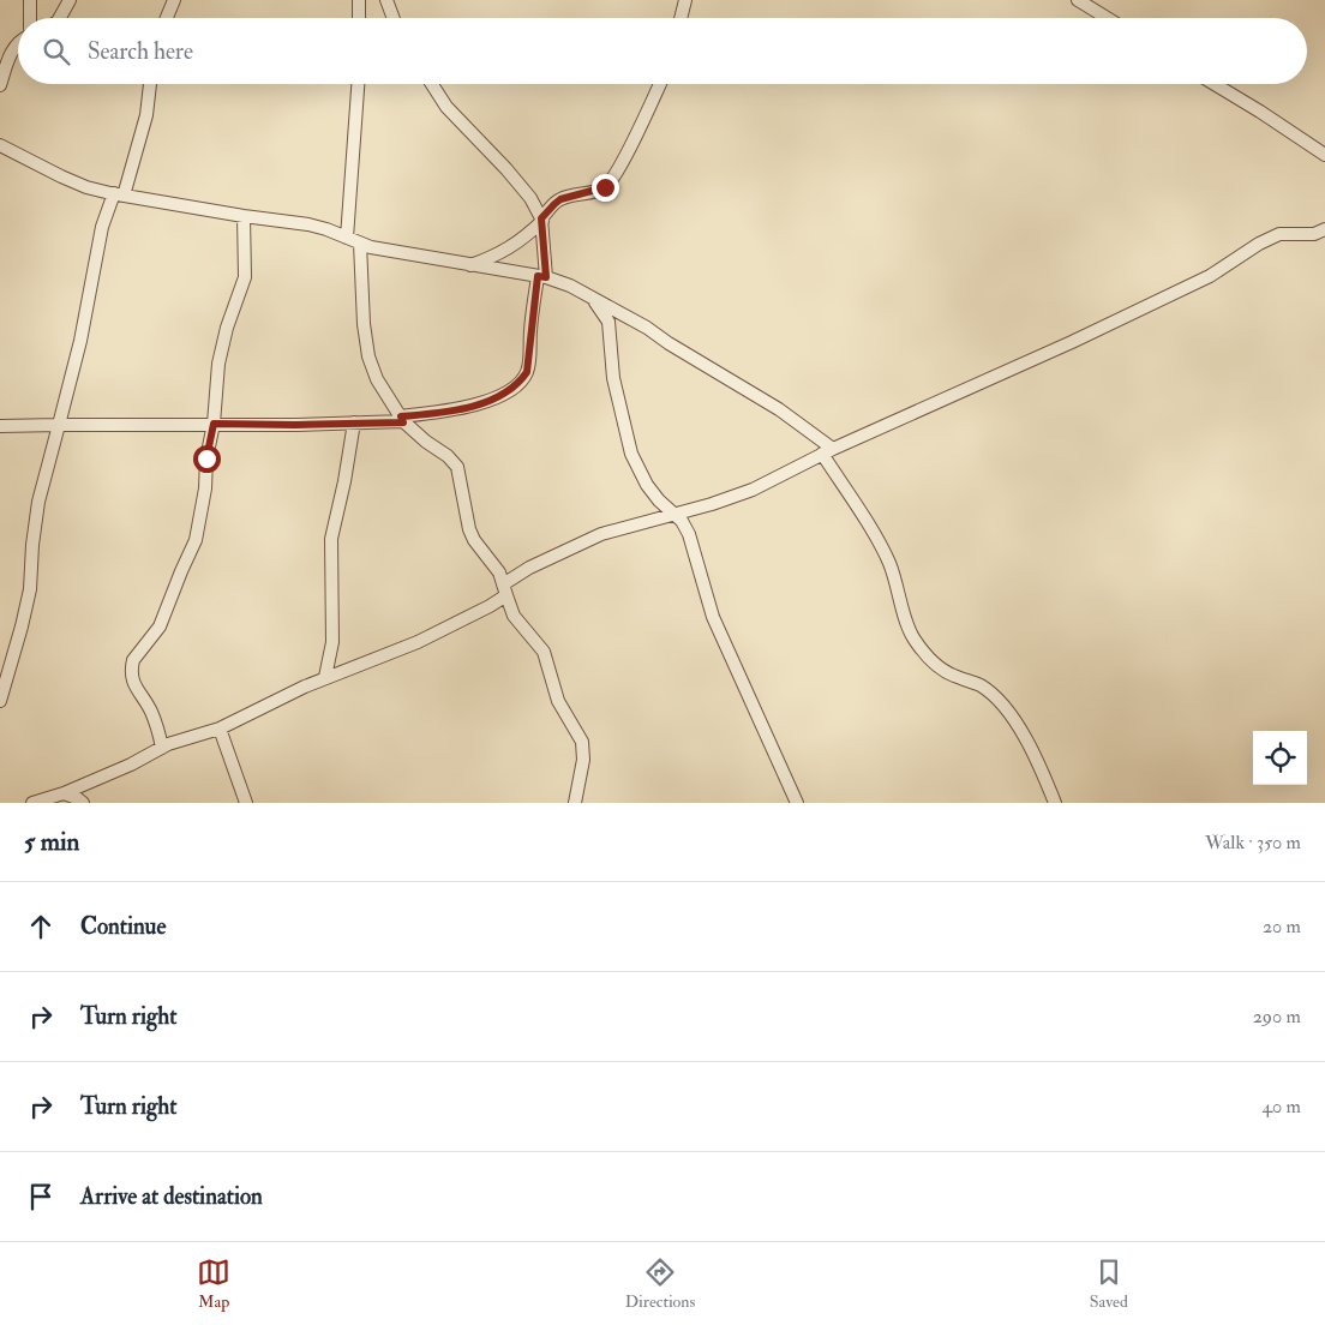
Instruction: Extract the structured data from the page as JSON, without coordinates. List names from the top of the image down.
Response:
{
  "page": {
    "search": "Search here",
    "heading": ["5 min", "Walk · 350 m"],
    "list": [
      ["Continue", "20 m"],
      ["Turn right", "290 m"],
      ["Turn right", "40 m"],
      "Arrive at destination"
    ],
    "nav": ["Map", "Directions", "Saved"]
  }
}
